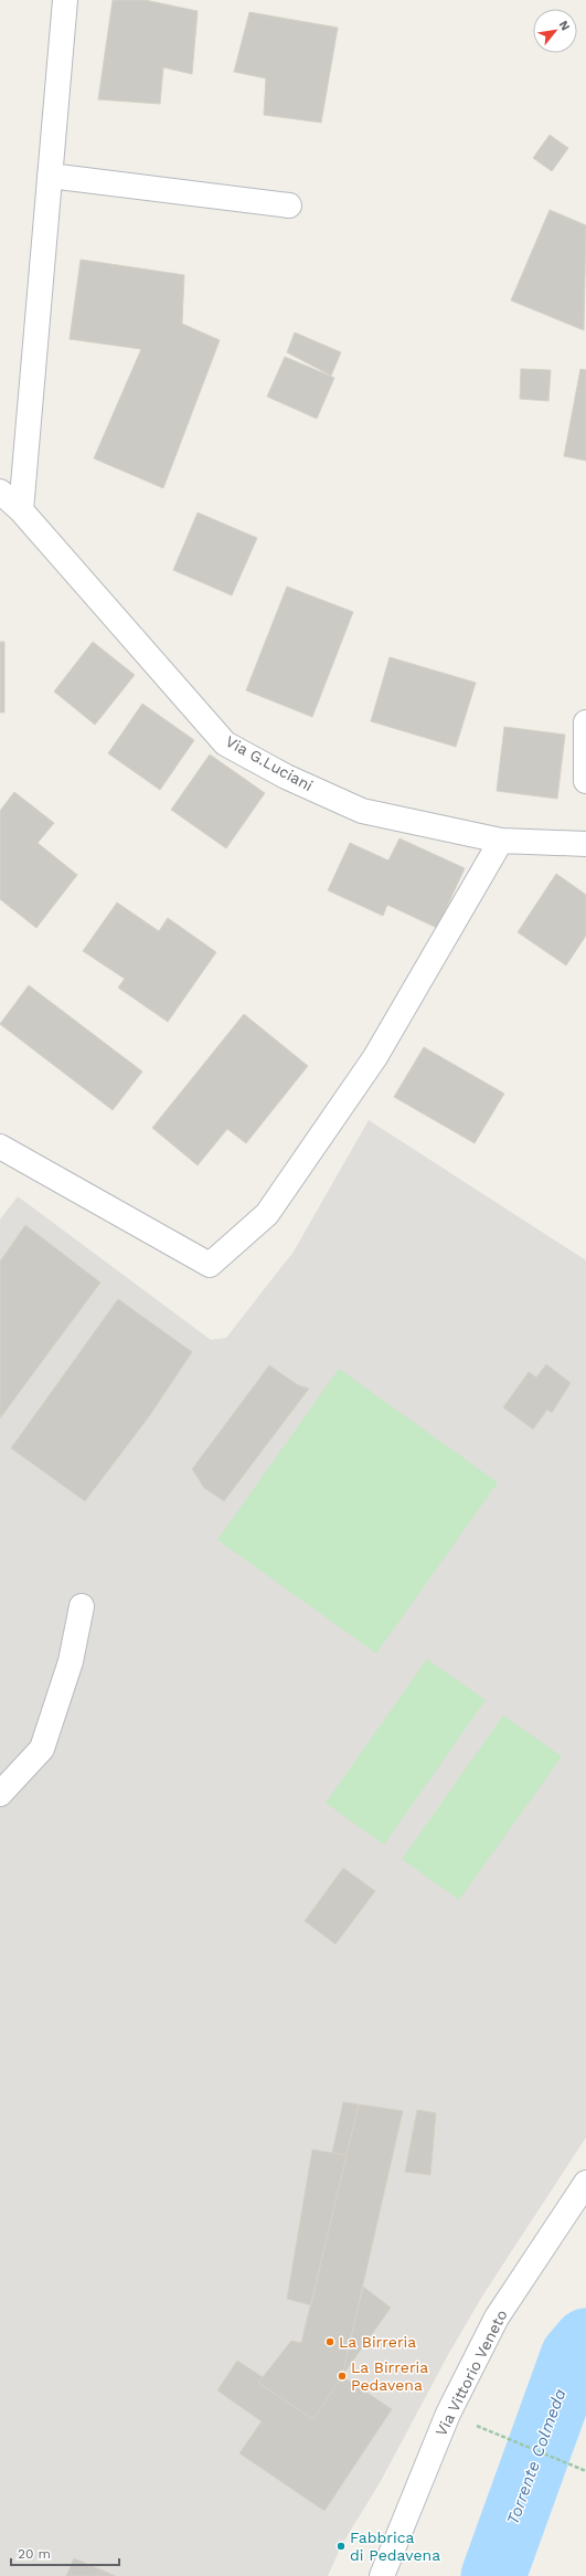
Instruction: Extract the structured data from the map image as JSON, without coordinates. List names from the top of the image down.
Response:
{
  "streets": {
    "street": ["Via G.Luciani", "Via Vittorio Veneto"]
  },
  "water": ["Torrente Colmeda"],
  "places": ["La Birreria", "La Birreria Pedavena", "Fabbrica di Pedavena"],
  "scale_bar": "20 m",
  "north": "top right"
}
